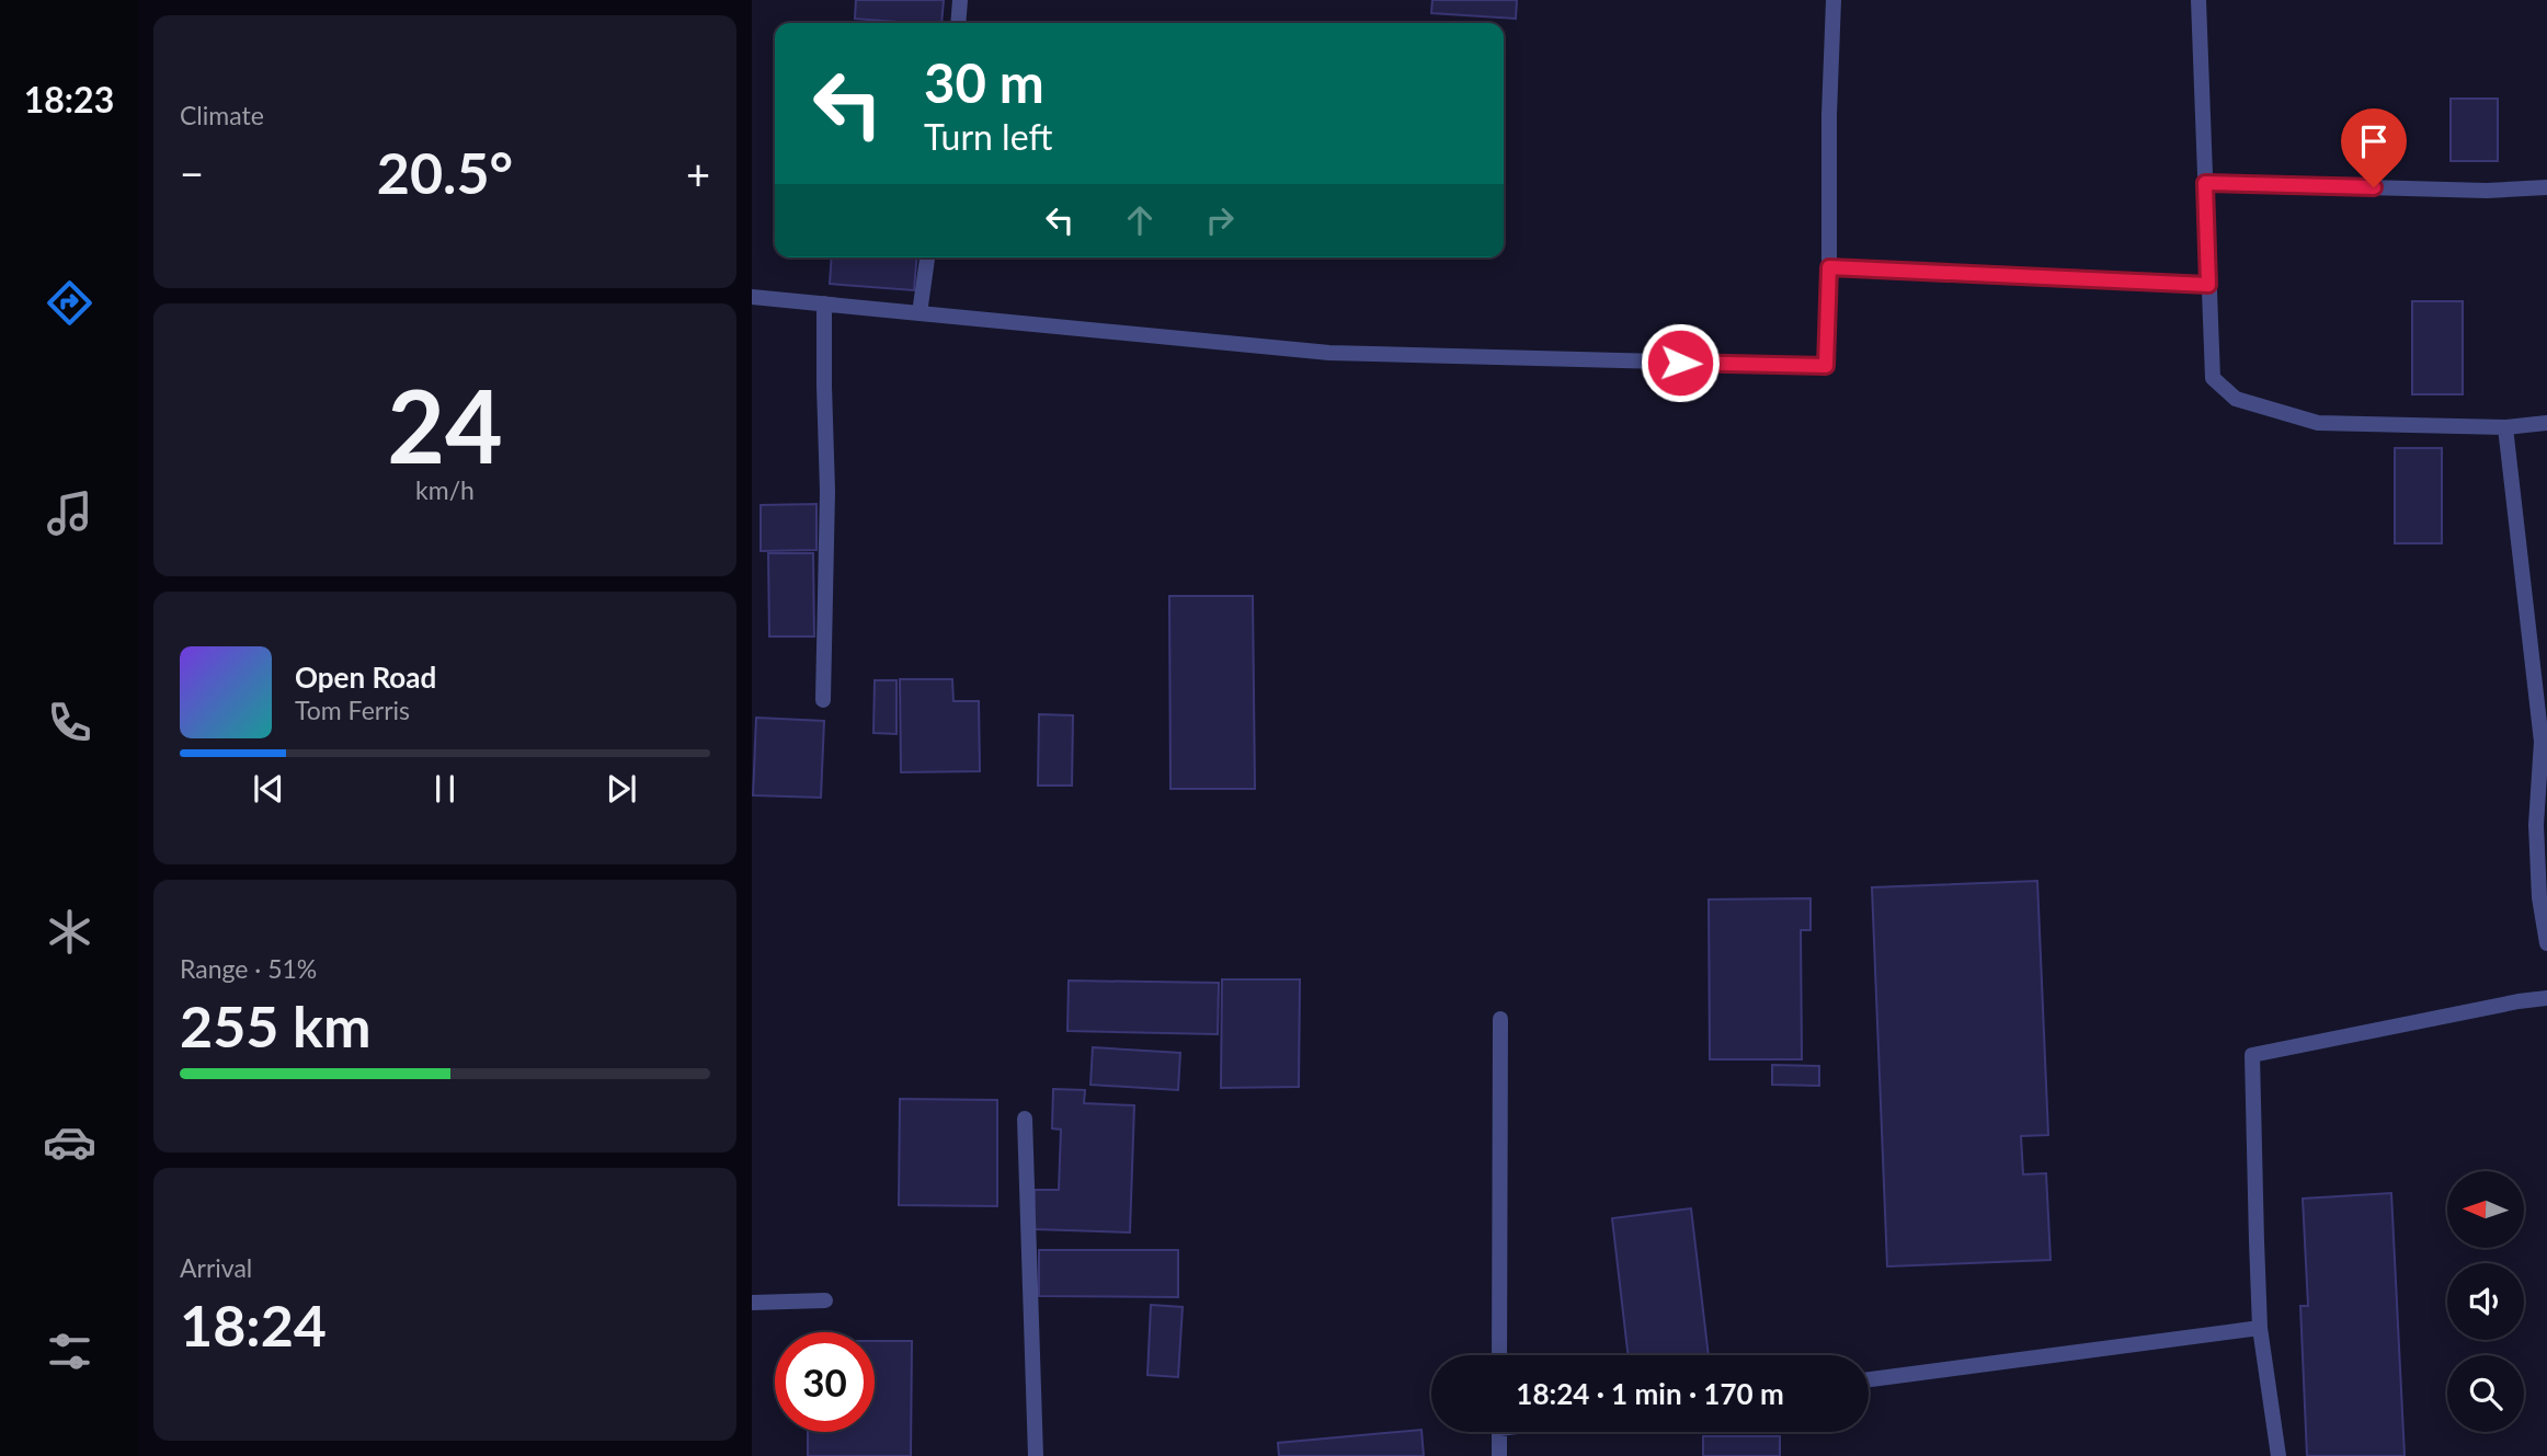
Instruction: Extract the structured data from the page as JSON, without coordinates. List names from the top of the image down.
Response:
{
  "north": "left",
  "page": {
    "tabs": "18:23",
    "tile": [
      "Climate",
      ["24", "km/h"],
      ["Range · 51%", "255 km"],
      ["Arrival", "18:24"]
    ],
    "turn": ["30 m", "Turn left"],
    "heat": ["−", "20.5°", "+"],
    "song": ["Open Road", "Tom Ferris"],
    "limit": "30",
    "trip": "18:24 · 1 min · 170 m"
  }
}
